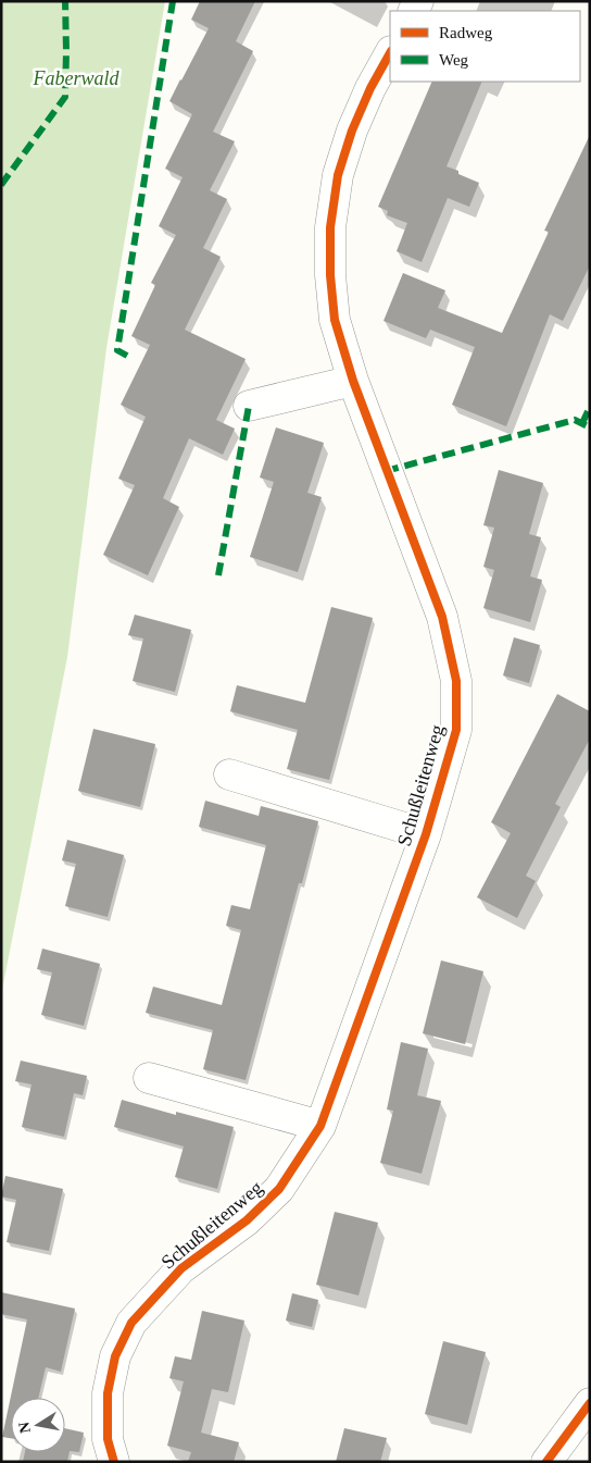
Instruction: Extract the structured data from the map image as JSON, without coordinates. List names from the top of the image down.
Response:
{
  "streets": {
    "street": ["Schußleitenweg"]
  },
  "parks": ["Faberwald"],
  "legend": ["Radweg", "Weg"],
  "north": "left"
}
